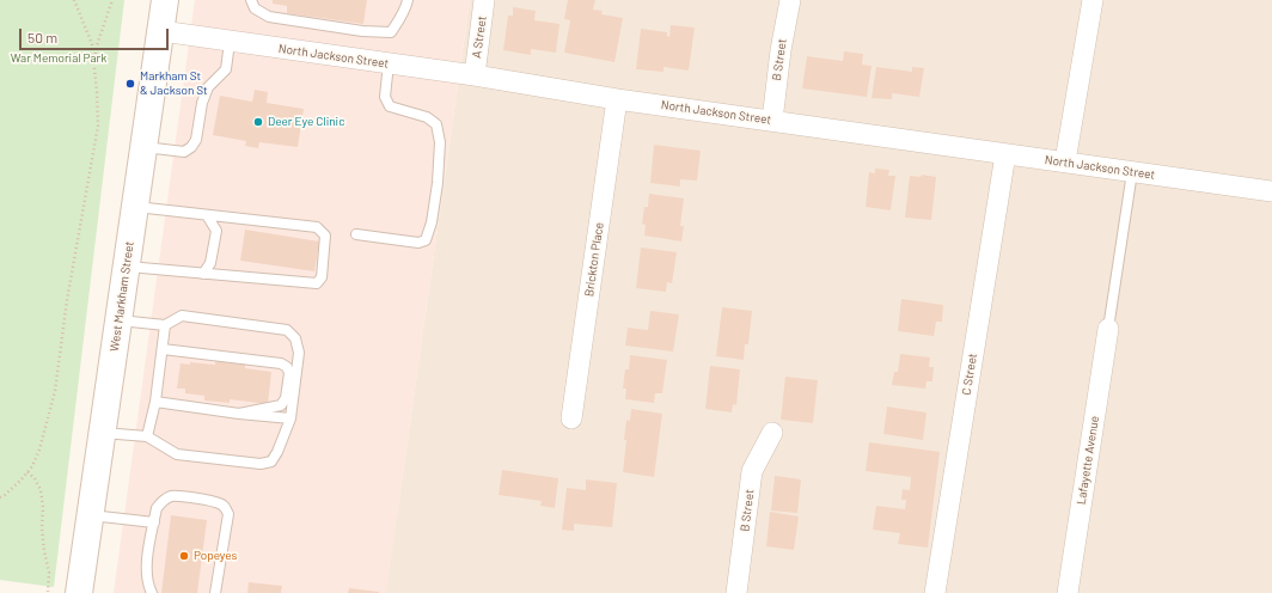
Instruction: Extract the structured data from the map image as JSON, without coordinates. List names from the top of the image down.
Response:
{
  "streets": {
    "main road": ["West Markham Street"],
    "street": [
      "A Street",
      "North Jackson Street",
      "B Street",
      "Brickton Place",
      "C Street",
      "Lafayette Avenue"
    ]
  },
  "crossings": [
    ["A Street", "North Jackson Street"],
    ["North Jackson Street", "B Street"],
    ["North Jackson Street", "Brickton Place"],
    ["North Jackson Street", "West Markham Street"],
    ["North Jackson Street", "C Street"]
  ],
  "parks": ["War Memorial Park"],
  "places": ["Markham St & Jackson St", "Deer Eye Clinic", "Popeyes"],
  "scale_bar": "50 m"
}
